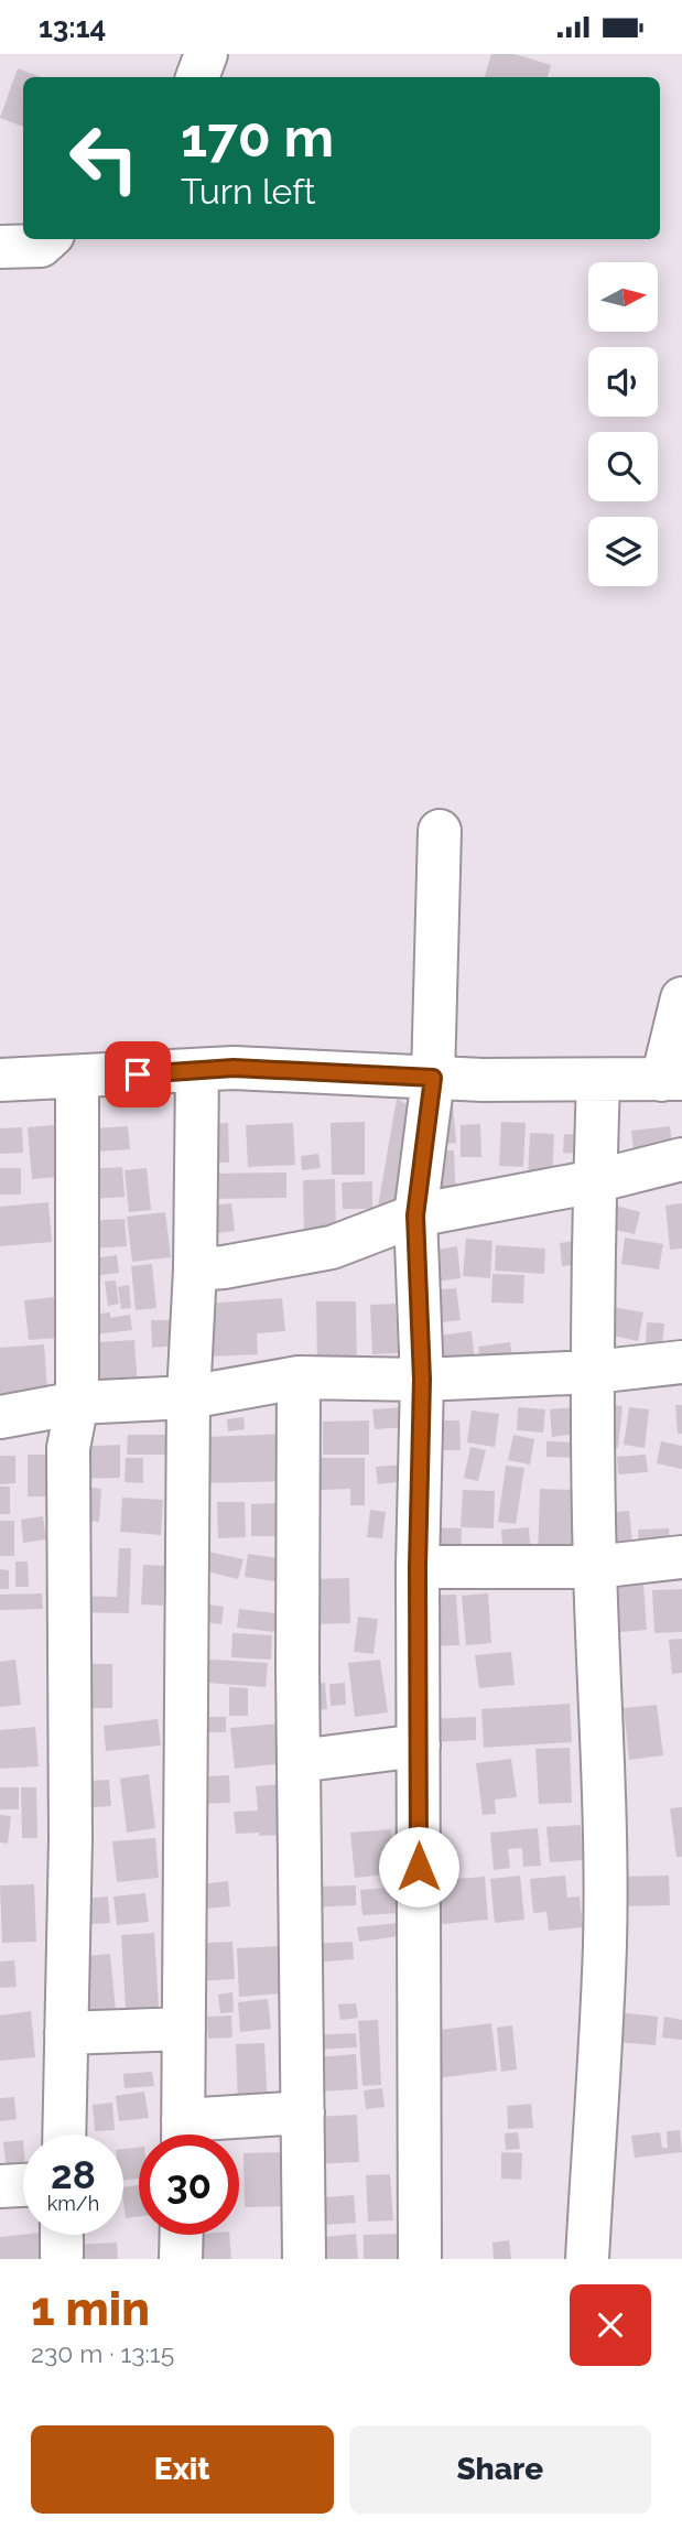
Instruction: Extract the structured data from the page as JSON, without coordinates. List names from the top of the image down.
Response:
{
  "north": "right",
  "page": {
    "status": "13:14",
    "turn": ["170 m", "Turn left"],
    "speed": "28 km/h",
    "limit": "30",
    "heading": ["1 min", "230 m · 13:15"],
    "buttons": ["Exit", "Share"]
  }
}
